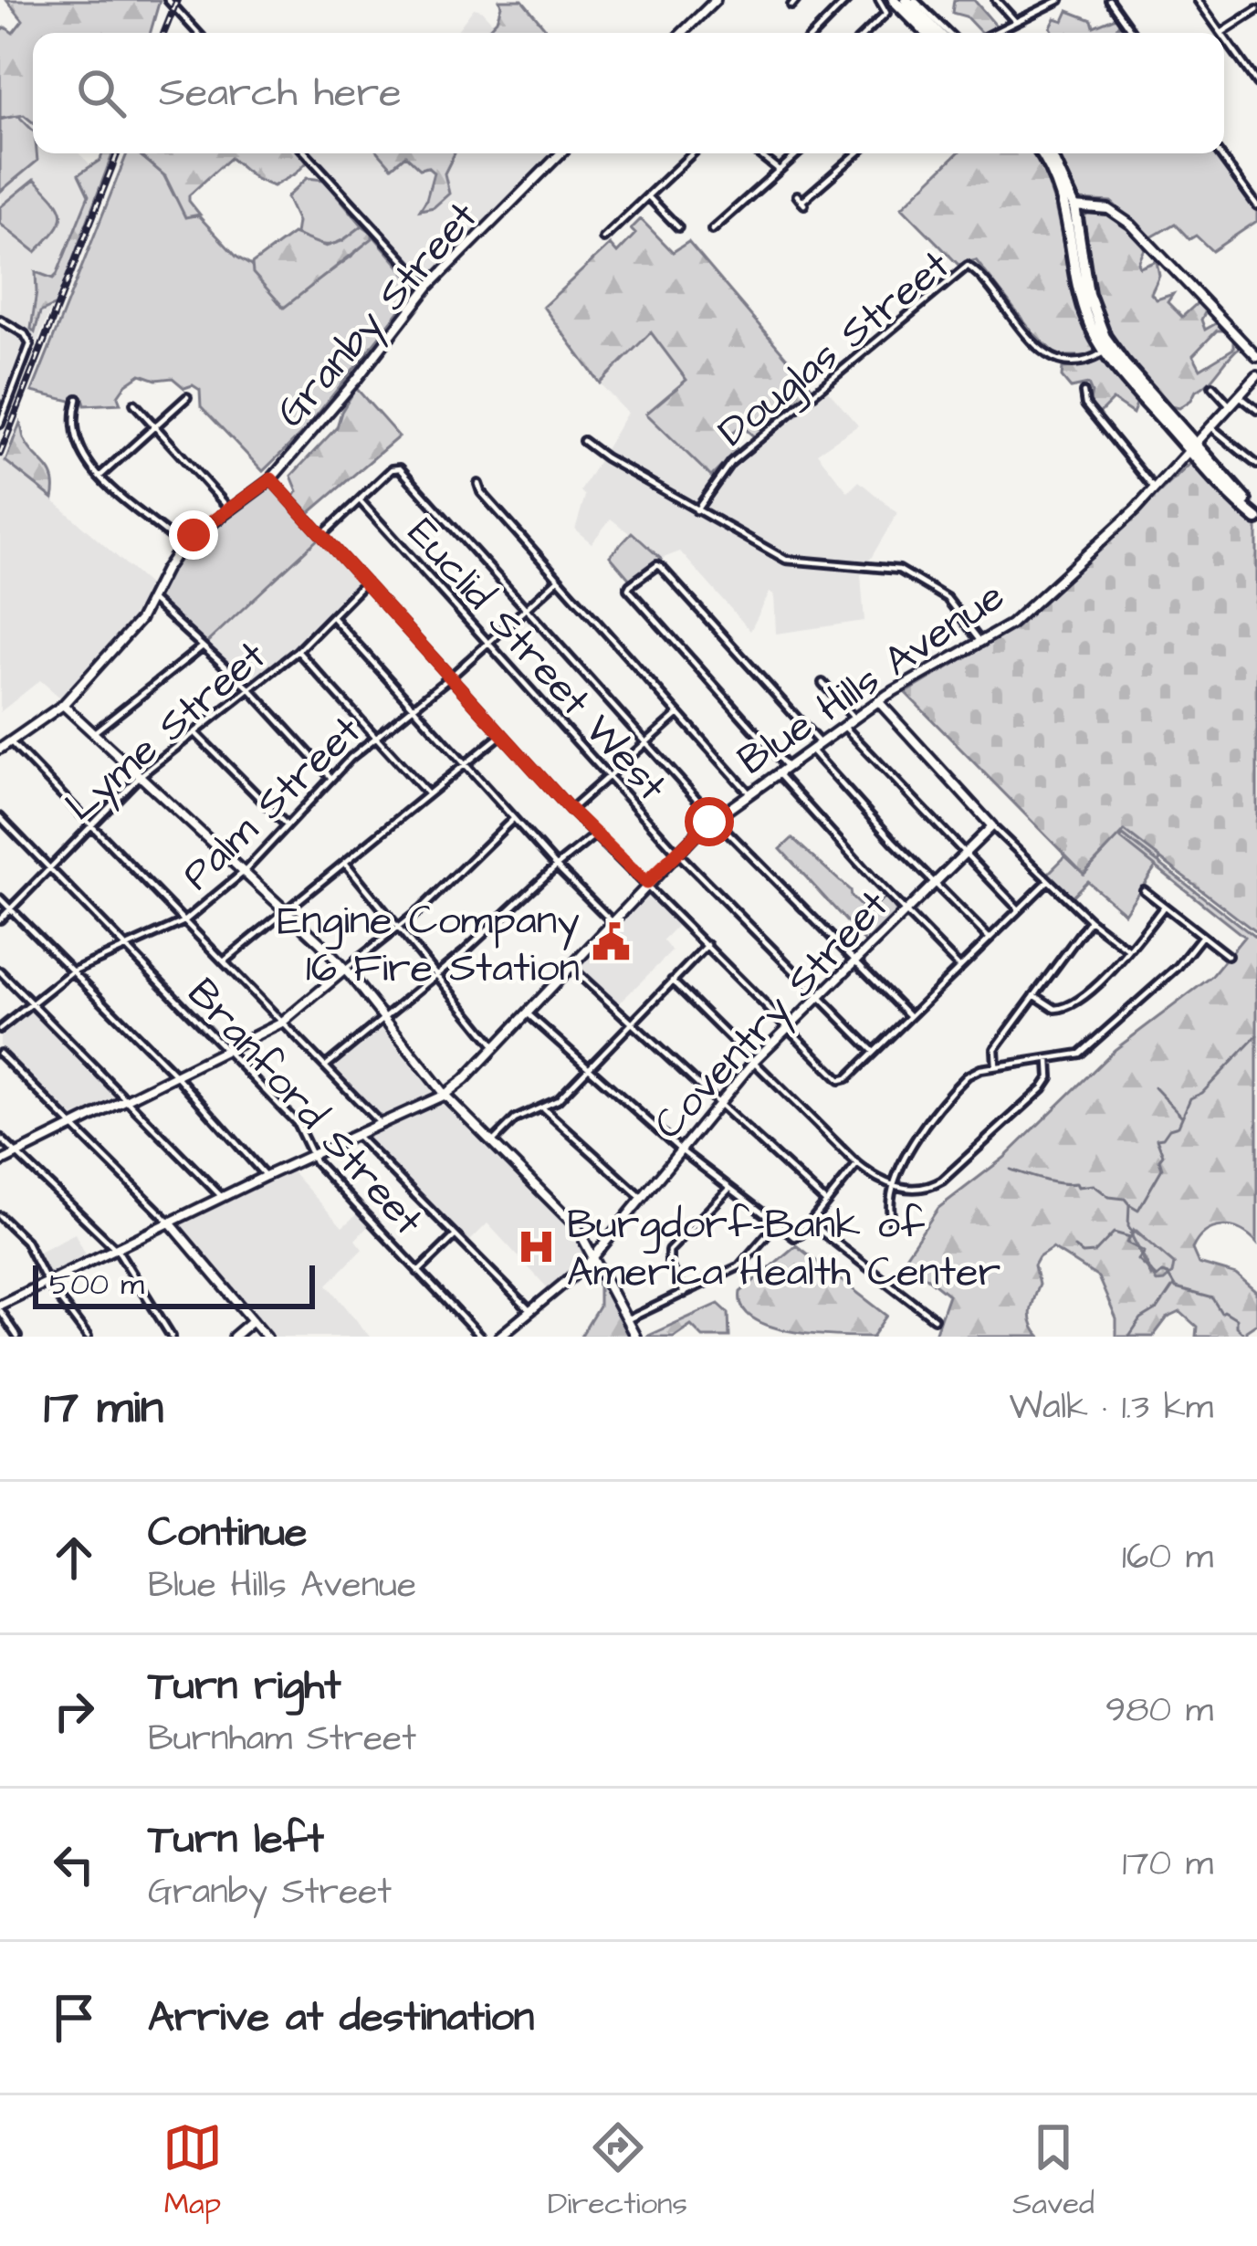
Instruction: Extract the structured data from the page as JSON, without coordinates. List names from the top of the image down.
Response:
{
  "streets": {
    "main road": ["Granby Street", "Blue Hills Avenue", "Coventry Street"],
    "street": [
      "Douglas Street",
      "Euclid Street West",
      "Lyme Street",
      "Palm Street",
      "Branford Street"
    ]
  },
  "crossings": [
    ["Euclid Street West", "Blue Hills Avenue"],
    ["Euclid Street West", "Palm Street"],
    ["Euclid Street West", "Coventry Street"],
    ["Blue Hills Avenue", "Branford Street"],
    ["Lyme Street", "Branford Street"],
    ["Palm Street", "Branford Street"]
  ],
  "places": {
    "public building": ["Engine Company 16 Fire Station"],
    "hospital": ["Burgdorf–Bank of America Health Center"]
  },
  "scale_bar": "500 m",
  "page": {
    "search": "Search here",
    "scale": "500 m",
    "heading": ["17 min", "Walk · 1.3 km"],
    "list": [
      ["Continue", "Blue Hills Avenue", "160 m"],
      ["Turn right", "Burnham Street", "980 m"],
      ["Turn left", "Granby Street", "170 m"],
      "Arrive at destination"
    ],
    "nav": ["Map", "Directions", "Saved"]
  }
}
